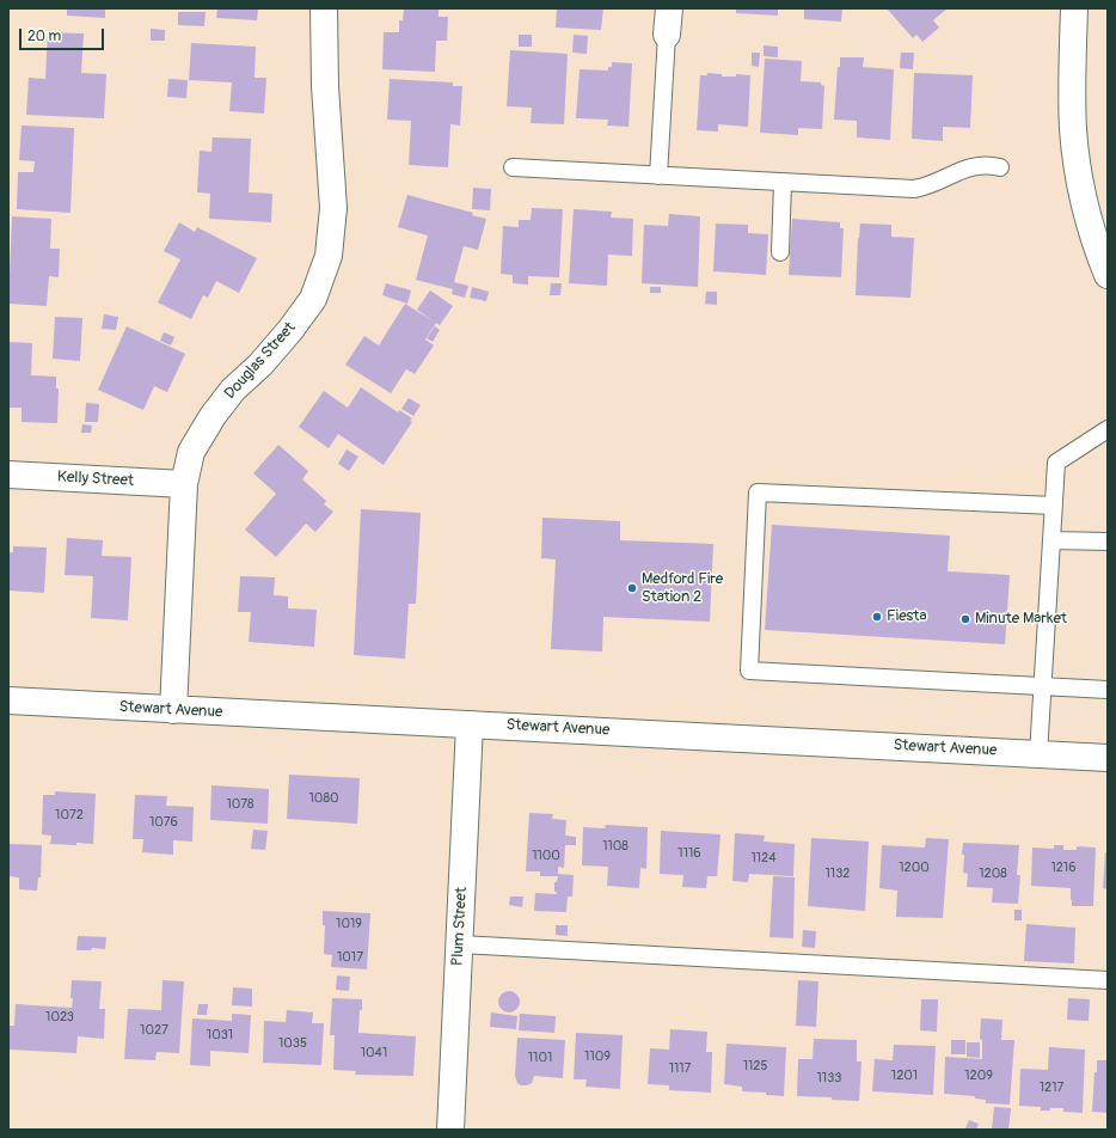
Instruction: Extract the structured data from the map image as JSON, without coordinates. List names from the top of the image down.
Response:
{
  "streets": {
    "main road": [
      "Douglas Street",
      "Kelly Street",
      "Stewart Avenue",
      "Plum Street"
    ]
  },
  "crossings": [
    ["Douglas Street", "Kelly Street"],
    ["Douglas Street", "Stewart Avenue"],
    ["Stewart Avenue", "Plum Street"]
  ],
  "places": ["Medford Fire Station 2", "Fiesta", "Minute Market"],
  "house_numbers": [
    "1080",
    "1078",
    "1072",
    "1076",
    "1108",
    "1116",
    "1100",
    "1124",
    "1200",
    "1216",
    "1132",
    "1208",
    "1019",
    "1017",
    "1023",
    "1027",
    "1031",
    "1035",
    "1041",
    "1109",
    "1101",
    "1125",
    "1117",
    "1201",
    "1209",
    "1133",
    "1217"
  ],
  "scale_bar": "20 m"
}
